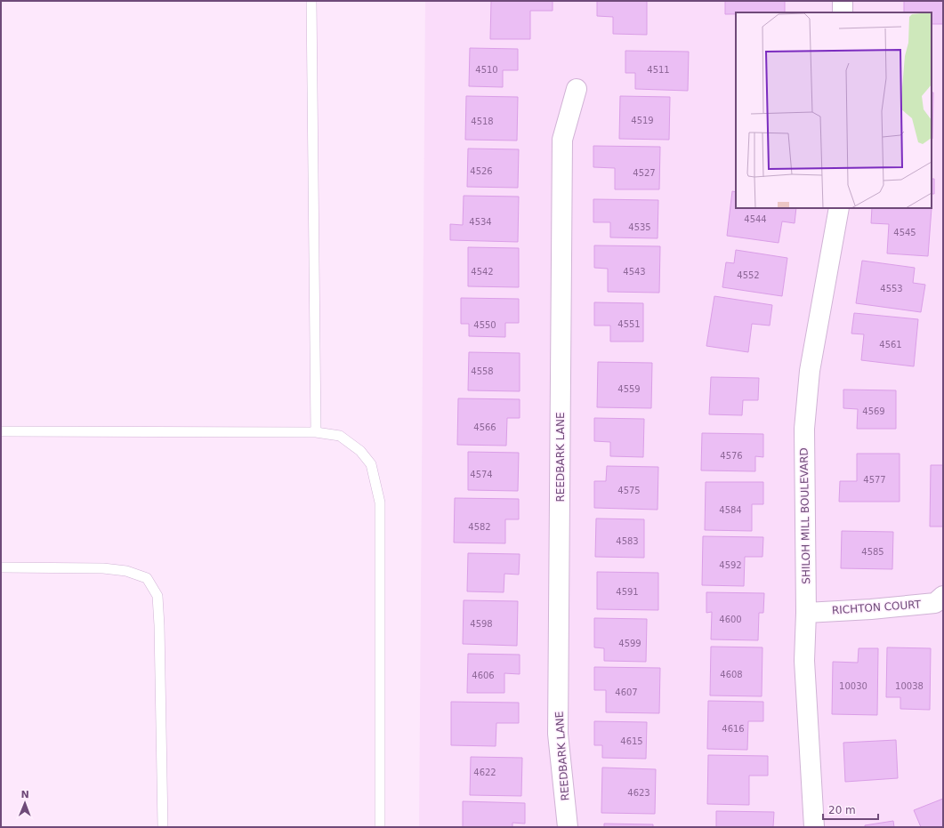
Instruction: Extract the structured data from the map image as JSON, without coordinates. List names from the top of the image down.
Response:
{
  "streets": {
    "street": ["REEDBARK LANE", "SHILOH MILL BOULEVARD", "RICHTON COURT"]
  },
  "crossings": [
    ["SHILOH MILL BOULEVARD", "RICHTON COURT"]
  ],
  "house_numbers": [
    "4510",
    "4511",
    "4519",
    "4518",
    "4526",
    "4527",
    "4544",
    "4534",
    "4535",
    "4545",
    "4542",
    "4543",
    "4552",
    "4553",
    "4551",
    "4550",
    "4561",
    "4558",
    "4559",
    "4569",
    "4566",
    "4576",
    "4574",
    "4577",
    "4575",
    "4584",
    "4582",
    "4583",
    "4585",
    "4592",
    "4591",
    "4600",
    "4598",
    "4599",
    "4608",
    "4606",
    "10030",
    "10038",
    "4607",
    "4616",
    "4615",
    "4622",
    "4623"
  ],
  "scale_bar": "20 m",
  "north": "top"
}
